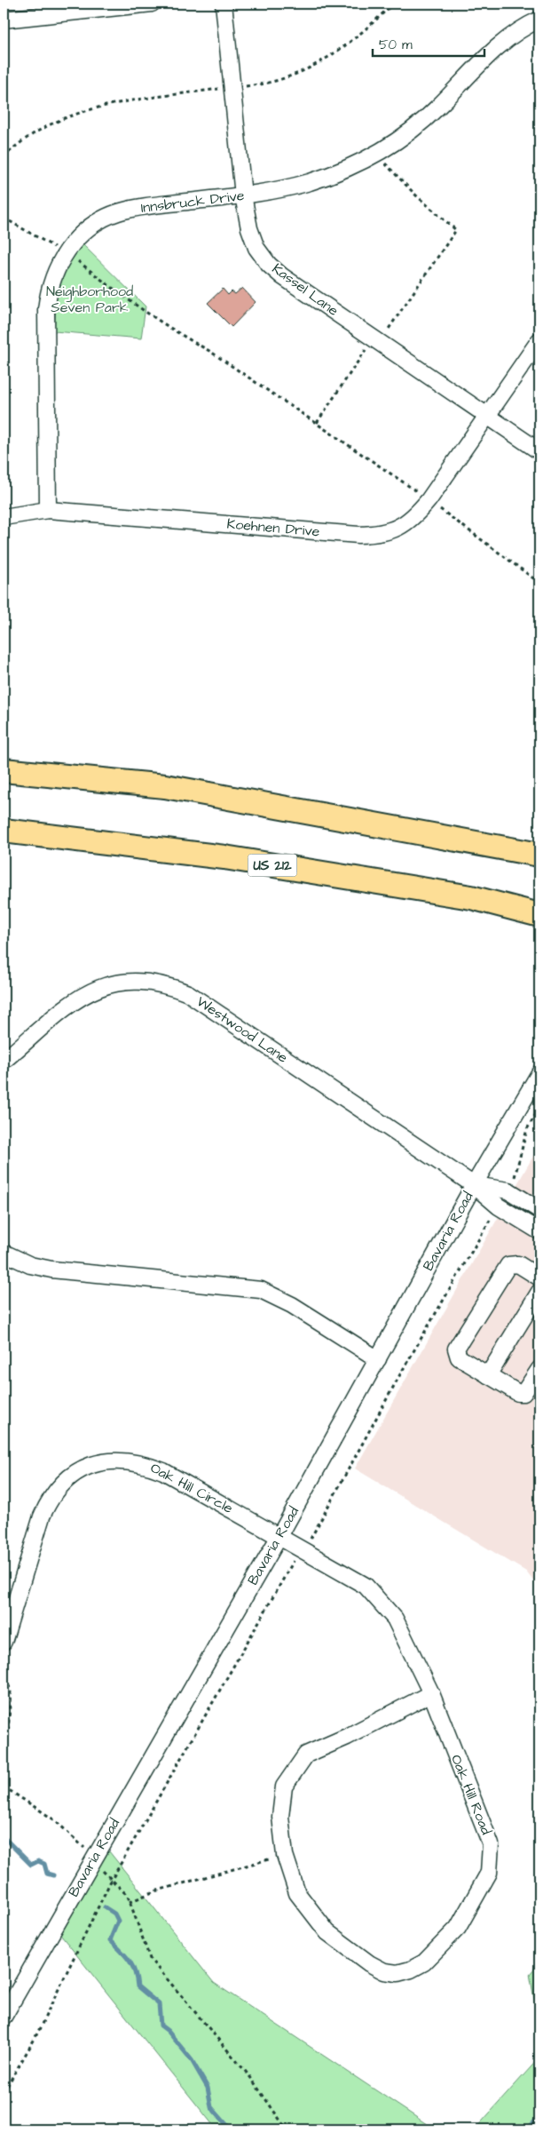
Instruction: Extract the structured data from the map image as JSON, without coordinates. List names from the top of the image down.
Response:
{
  "streets": {
    "highway": ["US 212"],
    "street": [
      "Innsbruck Drive",
      "Kassel Lane",
      "Koehnen Drive",
      "Westwood Lane",
      "Bavaria Road",
      "Oak Hill Circle",
      "Oak Hill Road"
    ]
  },
  "crossings": [
    ["Innsbruck Drive", "Kassel Lane"],
    ["Innsbruck Drive", "Koehnen Drive"],
    ["Kassel Lane", "Koehnen Drive"],
    ["Westwood Lane", "Bavaria Road"],
    ["Bavaria Road", "Oak Hill Circle"],
    ["Bavaria Road", "Oak Hill Road"],
    ["Oak Hill Circle", "Oak Hill Road"]
  ],
  "parks": ["Neighborhood Seven Park"],
  "scale_bar": "50 m"
}
